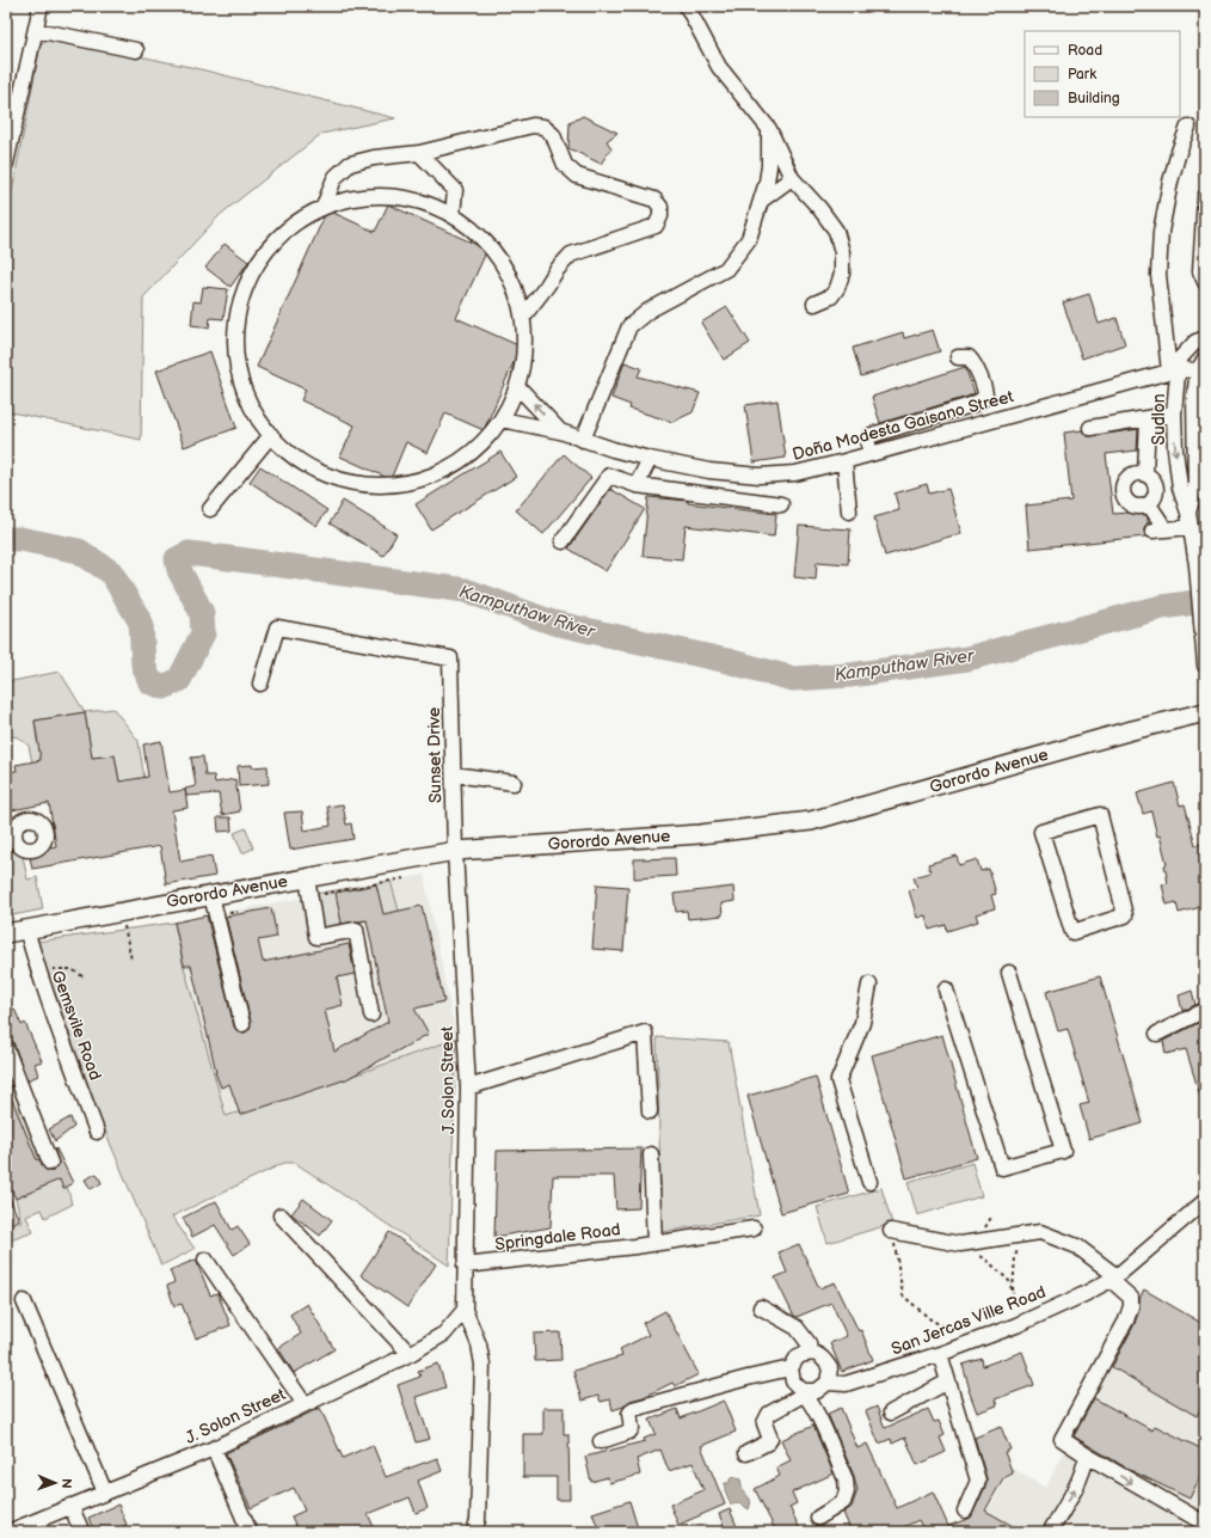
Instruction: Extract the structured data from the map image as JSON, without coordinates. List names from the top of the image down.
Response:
{
  "streets": {
    "main road": ["Gorordo Avenue"],
    "street": [
      "Sudlon",
      "Doña Modesta Gaisano Street",
      "Sunset Drive",
      "Gemsvile Road",
      "J. Solon Street",
      "Springdale Road",
      "San Jercas Ville Road"
    ]
  },
  "crossings": [
    ["Sudlon", "Doña Modesta Gaisano Street"],
    ["Sunset Drive", "Gorordo Avenue"],
    ["Sunset Drive", "J. Solon Street"],
    ["Gorordo Avenue", "Gemsvile Road"],
    ["Gorordo Avenue", "J. Solon Street"],
    ["J. Solon Street", "Springdale Road"]
  ],
  "water": ["Kamputhaw River"],
  "legend": ["Road", "Park", "Building"],
  "north": "right"
}
